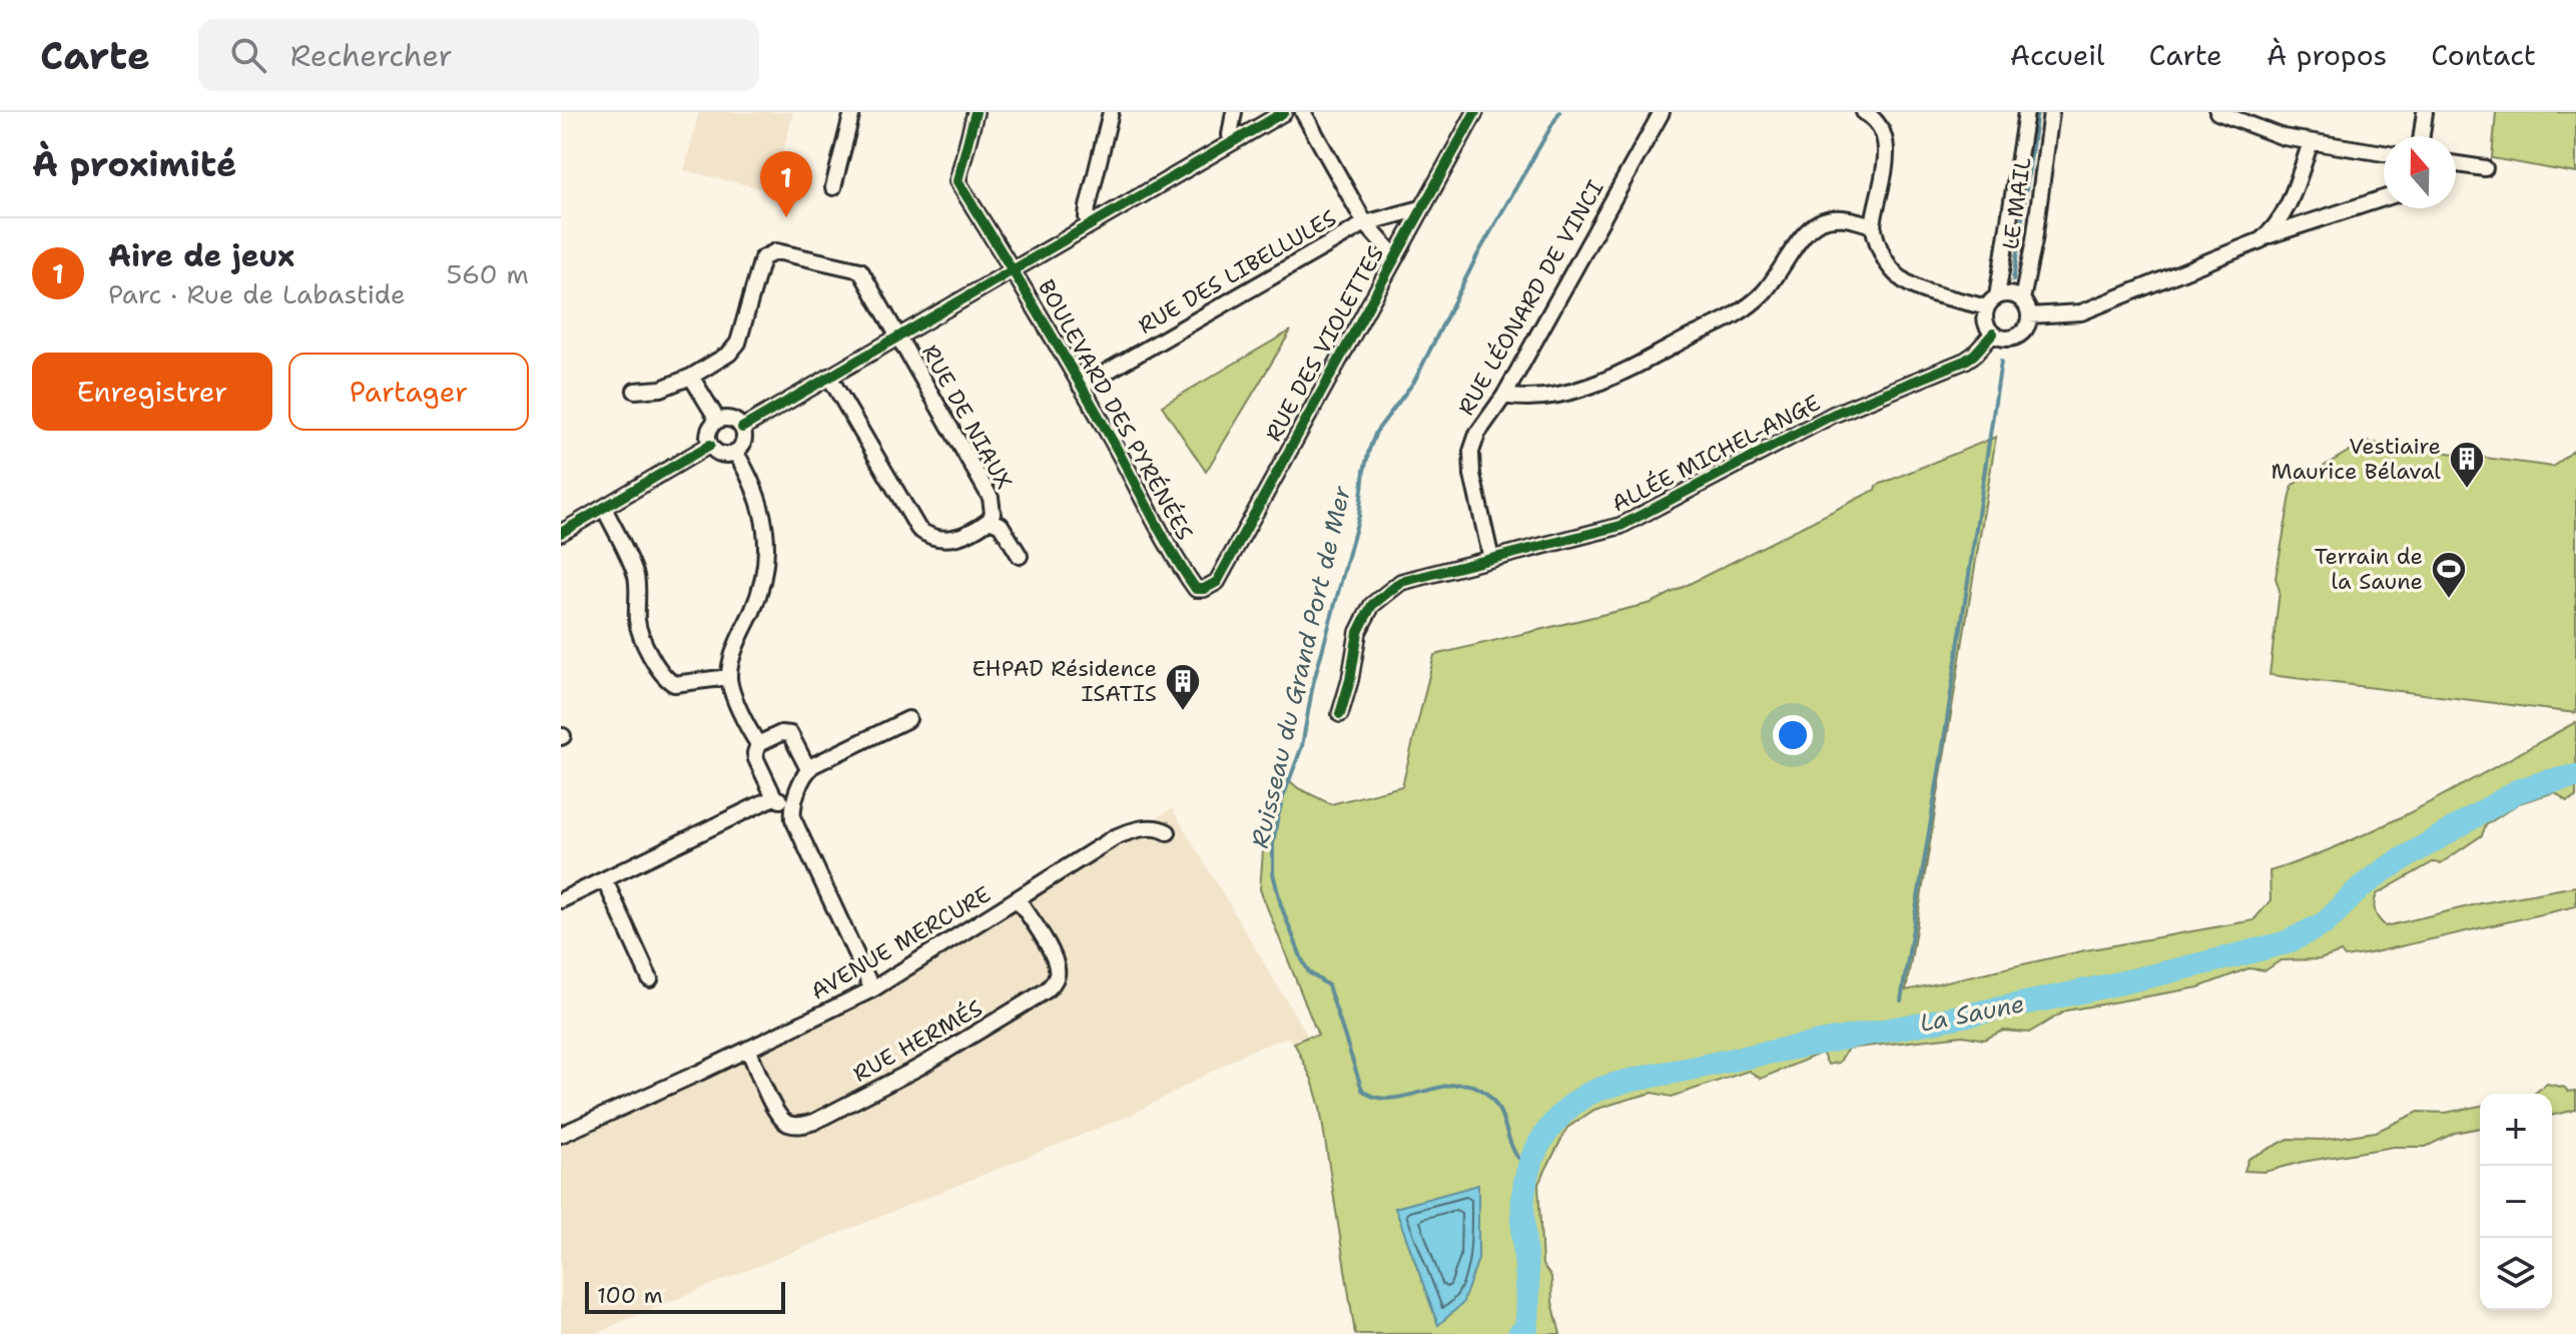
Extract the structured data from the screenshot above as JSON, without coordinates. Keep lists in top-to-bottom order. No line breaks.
{"streets":{"street":["LE MAIL","RUE DES LIBELLULES","RUE LÉONARD DE VINCI","RUE DES VIOLETTES","BOULEVARD DES PYRÉNÉES","RUE DE NIAUX","ALLÉE MICHEL-ANGE","AVENUE MERCURE","RUE HERMÉS"]},"crossings":[["LE MAIL","ALLÉE MICHEL-ANGE"],["RUE DES LIBELLULES","RUE DES VIOLETTES"],["RUE DES LIBELLULES","BOULEVARD DES PYRÉNÉES"],["RUE LÉONARD DE VINCI","ALLÉE MICHEL-ANGE"],["RUE DES VIOLETTES","BOULEVARD DES PYRÉNÉES"],["AVENUE MERCURE","RUE HERMÉS"]],"water":["Ruisseau du Grand Port de Mer","La Saune"],"places":{"building":["Vestiaire Maurice Bélaval","EHPAD Résidence ISATIS"],"sports":["Terrain de la Saune"]},"scale_bar":"100 m","north":"top","page":{"header":"Carte","search":"Rechercher","nav":["Accueil","Carte","À propos","Contact"],"heading":"À proximité","pins":"1","list":[{"mark":"1","name":"Aire de jeux","note":"Parc · Rue de Labastide","value":"560 m"}],"buttons":["Enregistrer","Partager"],"map_buttons":["+","−"],"scale":"100 m"}}
